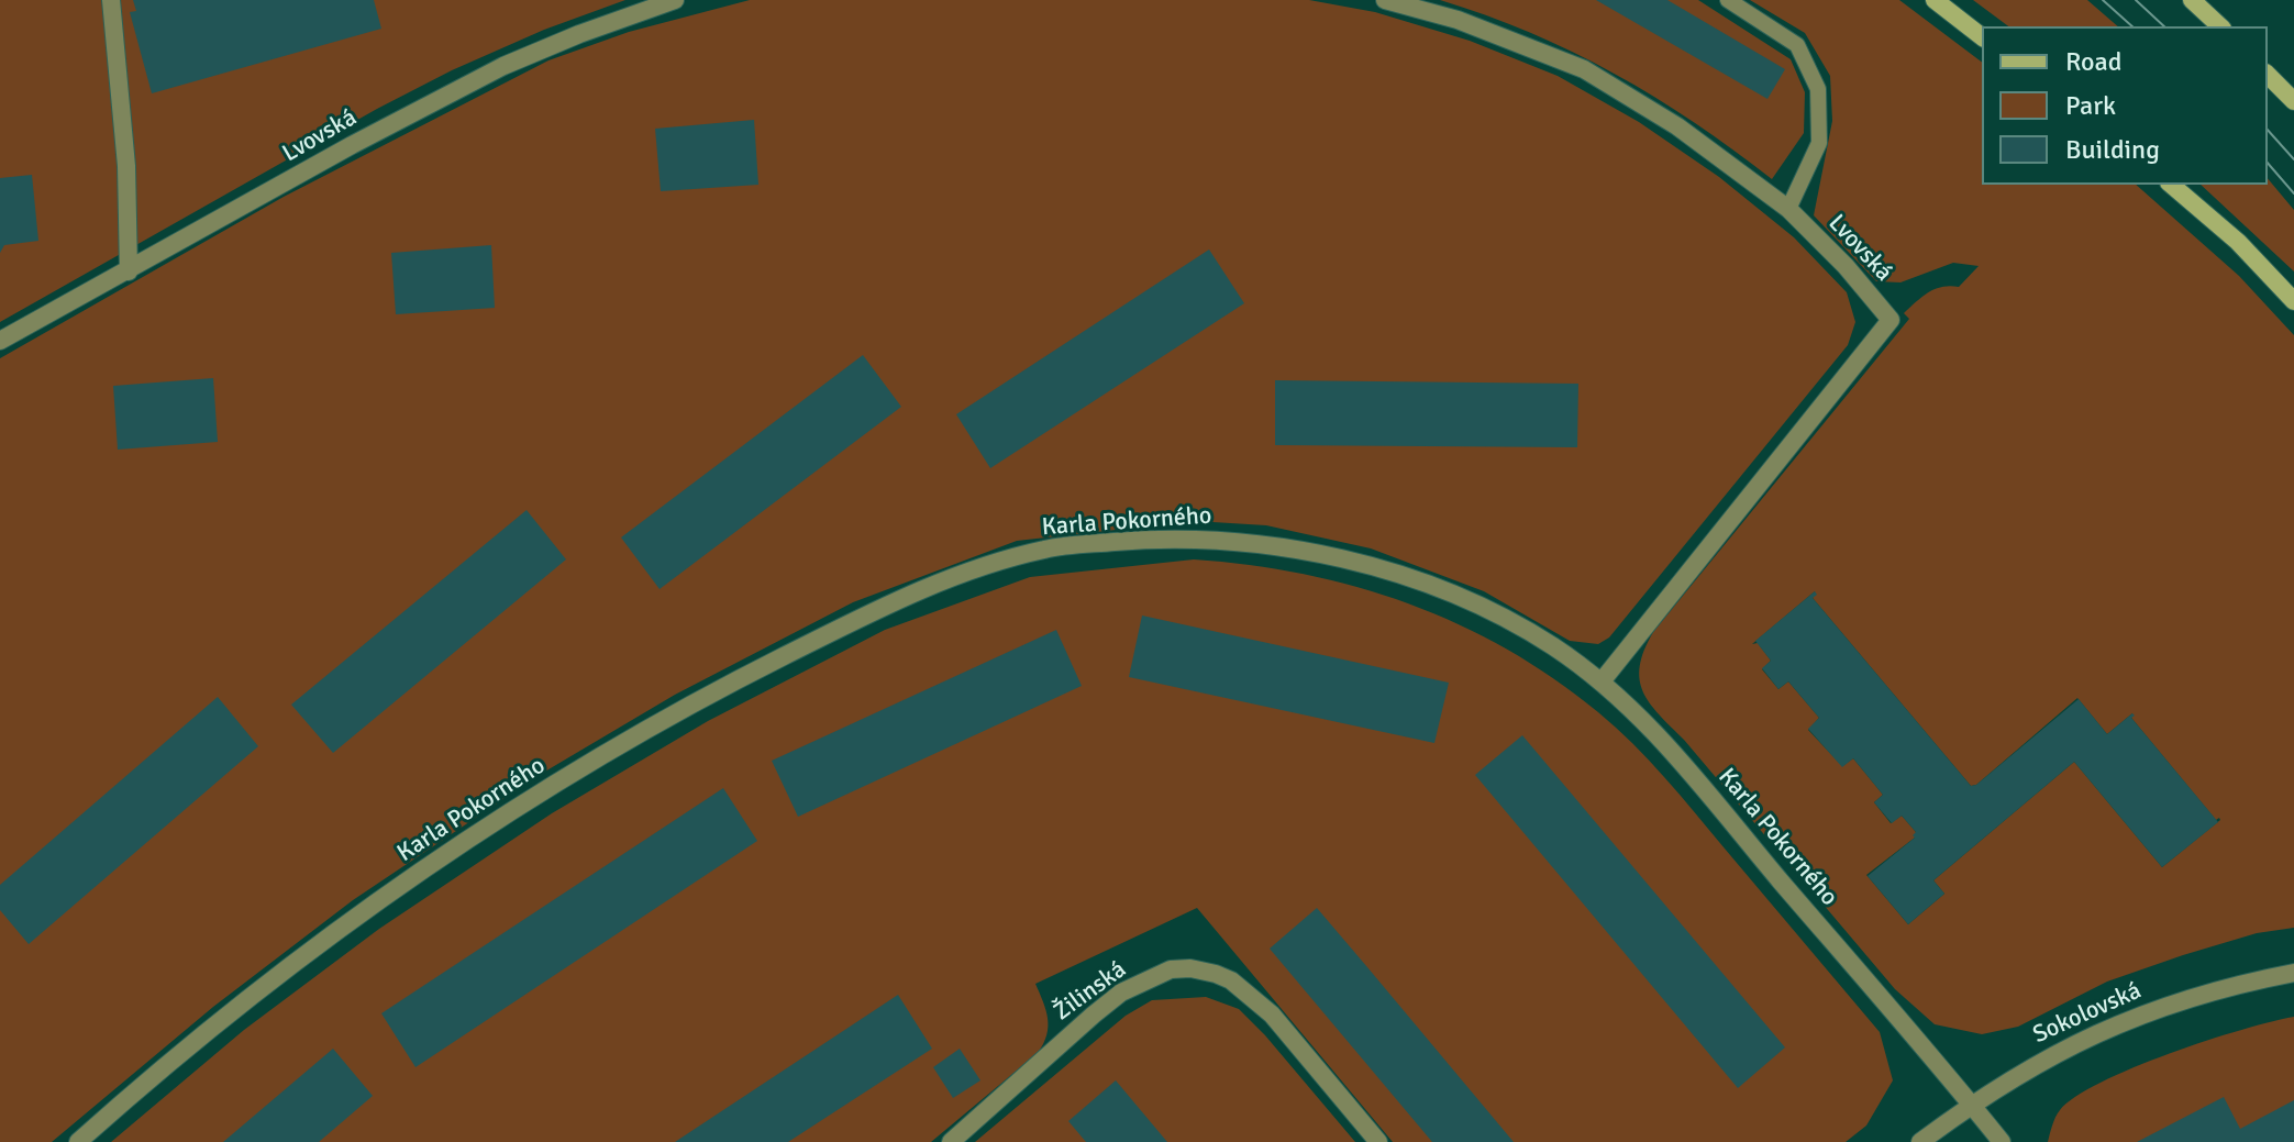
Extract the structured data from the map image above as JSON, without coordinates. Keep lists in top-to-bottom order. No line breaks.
{"streets":{"street":["Lvovská","Karla Pokorného","Žilinská","Sokolovská"]},"crossings":[["Lvovská","Karla Pokorného"],["Karla Pokorného","Sokolovská"]],"legend":["Road","Park","Building"]}
